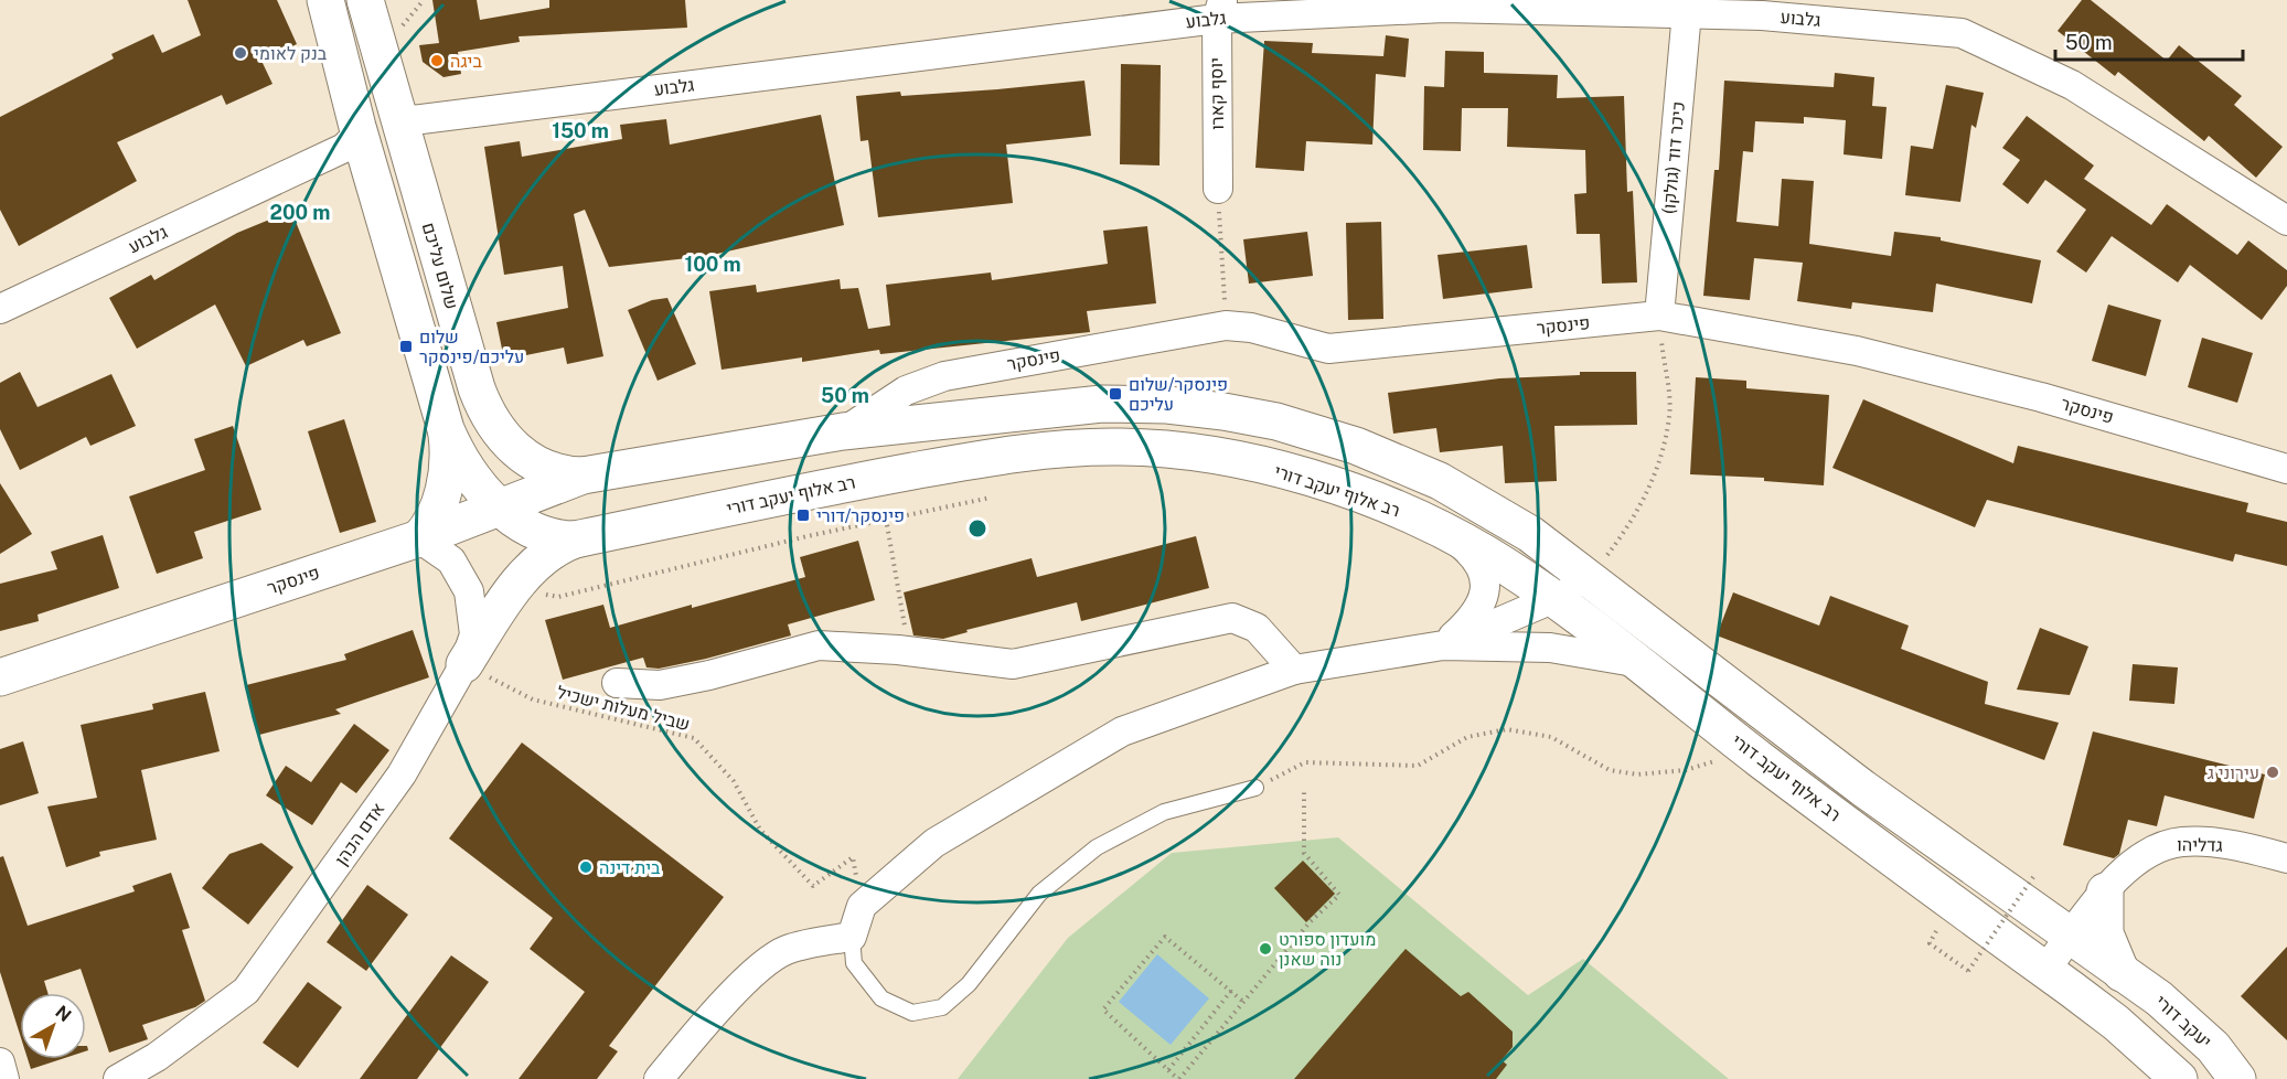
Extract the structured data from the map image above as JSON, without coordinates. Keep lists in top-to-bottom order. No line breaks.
{"streets":{"main road":["שלום עליכם","פינסקר","רב אלוף יעקב דורי","יעקב דורי"],"street":["גלבוע","יוסף קארו","כיכר דוד (גולקו)","אדם הכהן","גדליהו"],"path":["שביל מעלות ישכיל"]},"crossings":[["גלבוע","יוסף קארו"],["גלבוע","כיכר דוד (גולקו)"],["גלבוע","שלום עליכם"],["כיכר דוד (גולקו)","פינסקר"],["שלום עליכם","פינסקר"],["שלום עליכם","רב אלוף יעקב דורי"],["פינסקר","רב אלוף יעקב דורי"],["פינסקר","אדם הכהן"],["רב אלוף יעקב דורי","גדליהו"],["רב אלוף יעקב דורי","יעקב דורי"],["שביל מעלות ישכיל","אדם הכהן"]],"places":{"other":["בנק לאומי","ביגה","עירוני ג","בית דינה","מועדון ספורט נוה שאנן"],"transit":["שלום עליכם/פינסקר","פינסקר/שלום עליכם","פינסקר/דורי"]},"scale_bar":"50 m","north":"top right","rings":["150 m","200 m","100 m","50 m"]}
